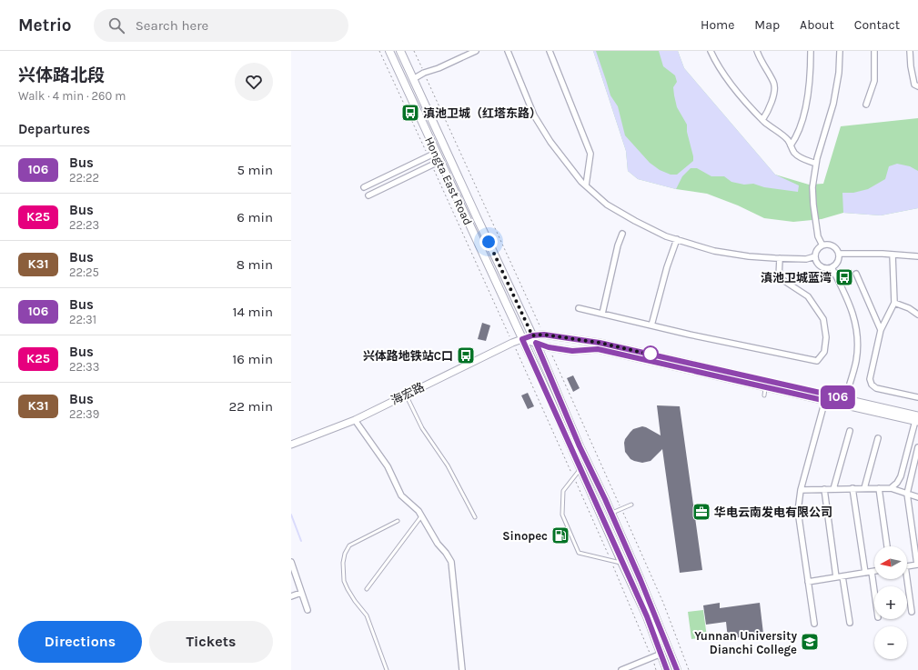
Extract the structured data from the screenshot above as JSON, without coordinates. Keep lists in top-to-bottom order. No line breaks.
{"streets":{"main road":["Hongta East Road"],"street":["海宏路"]},"crossings":[["Hongta East Road","海宏路"]],"places":{"bus stop":["滇池卫城（红塔东路）","滇池卫城蓝湾","兴体路地铁站C口"],"office":["华电云南发电有限公司"],"fuel station":["Sinopec"],"school or university":["Yunnan University Dianchi College"]},"lines":["bus line 106"],"north":"left","page":{"header":"Metrio","search":"Search here","nav":["Home","Map","About","Contact"],"heading":[["兴体路北段","Walk · 4 min · 260 m"],"Departures"],"on_map":"106","list":[{"mark":"106","name":"Bus","note":"22:22","value":"5 min"},{"mark":"K25","name":"Bus","note":"22:23","value":"6 min"},{"mark":"K31","name":"Bus","note":"22:25","value":"8 min"},{"mark":"106","name":"Bus","note":"22:31","value":"14 min"},{"mark":"K25","name":"Bus","note":"22:33","value":"16 min"},{"mark":"K31","name":"Bus","note":"22:39","value":"22 min"}],"map_buttons":["+","−"],"buttons":["Directions","Tickets"]}}
